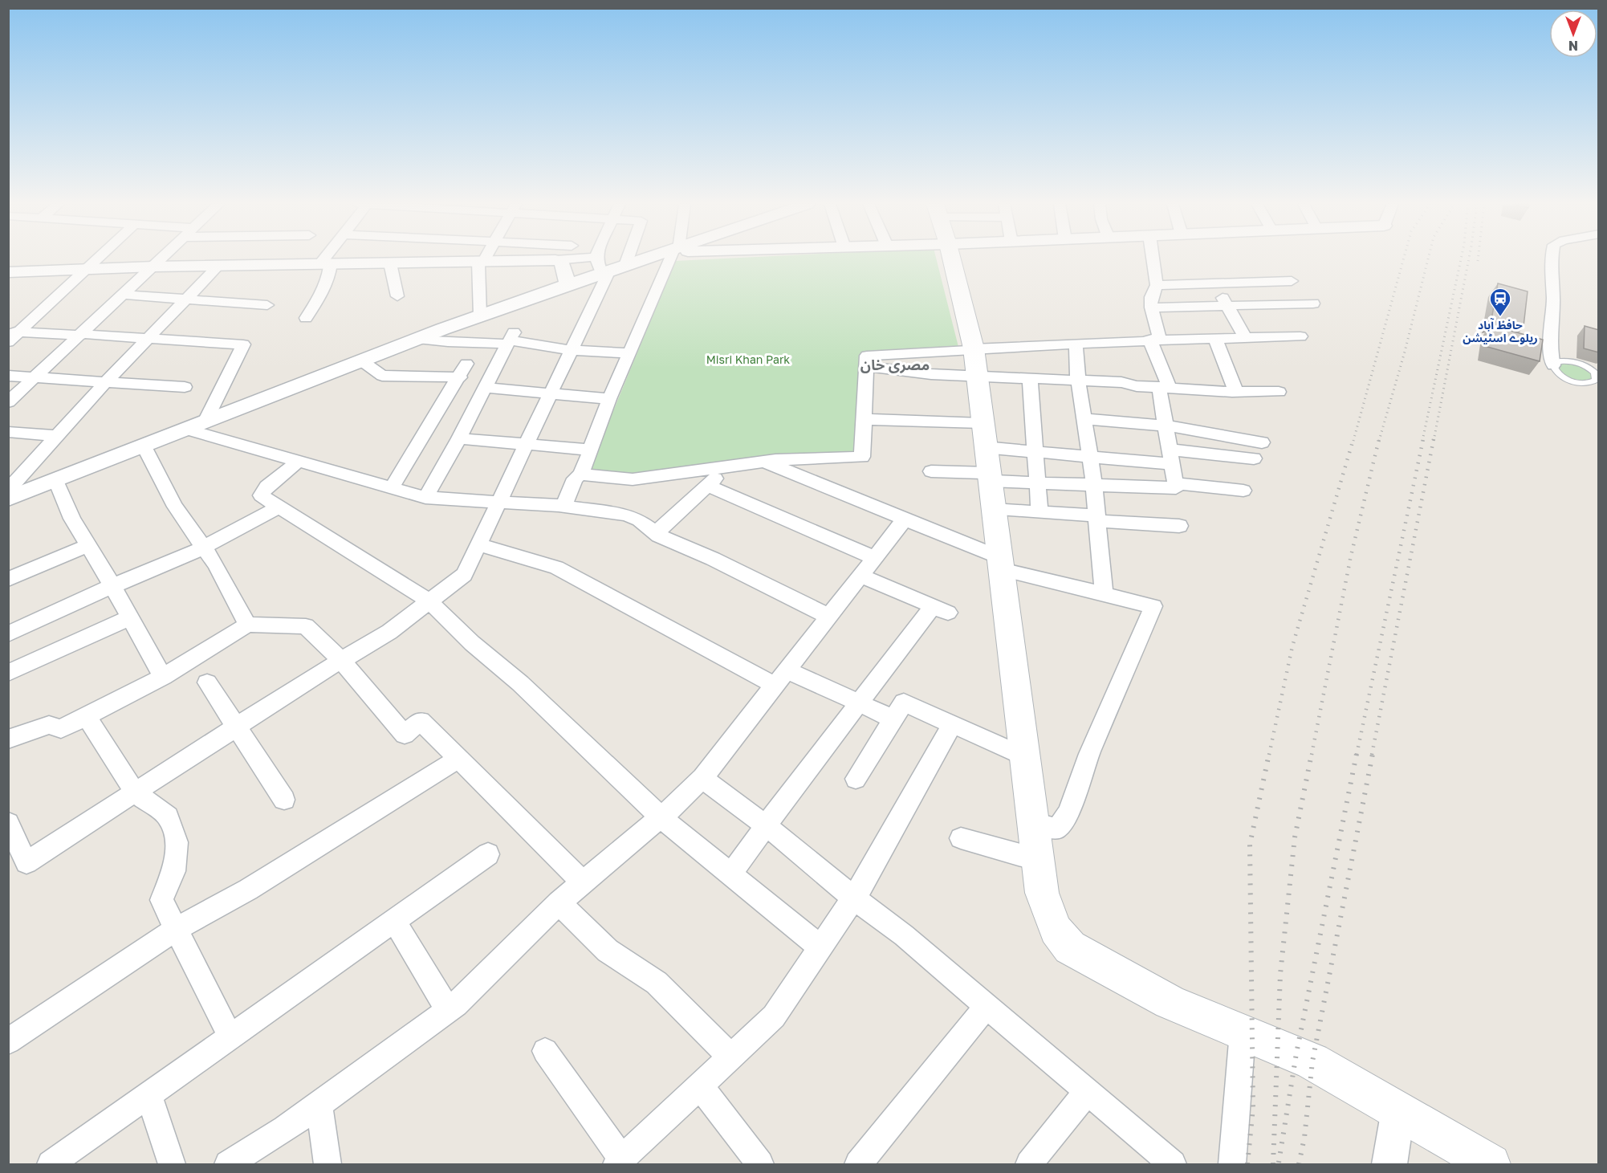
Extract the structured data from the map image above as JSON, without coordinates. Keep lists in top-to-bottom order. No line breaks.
{"districts":["مصری خان"],"parks":["Misri Khan Park"],"places":{"station":["حافظ آباد ریلوے اسٹیشن"]},"north":"bottom"}
